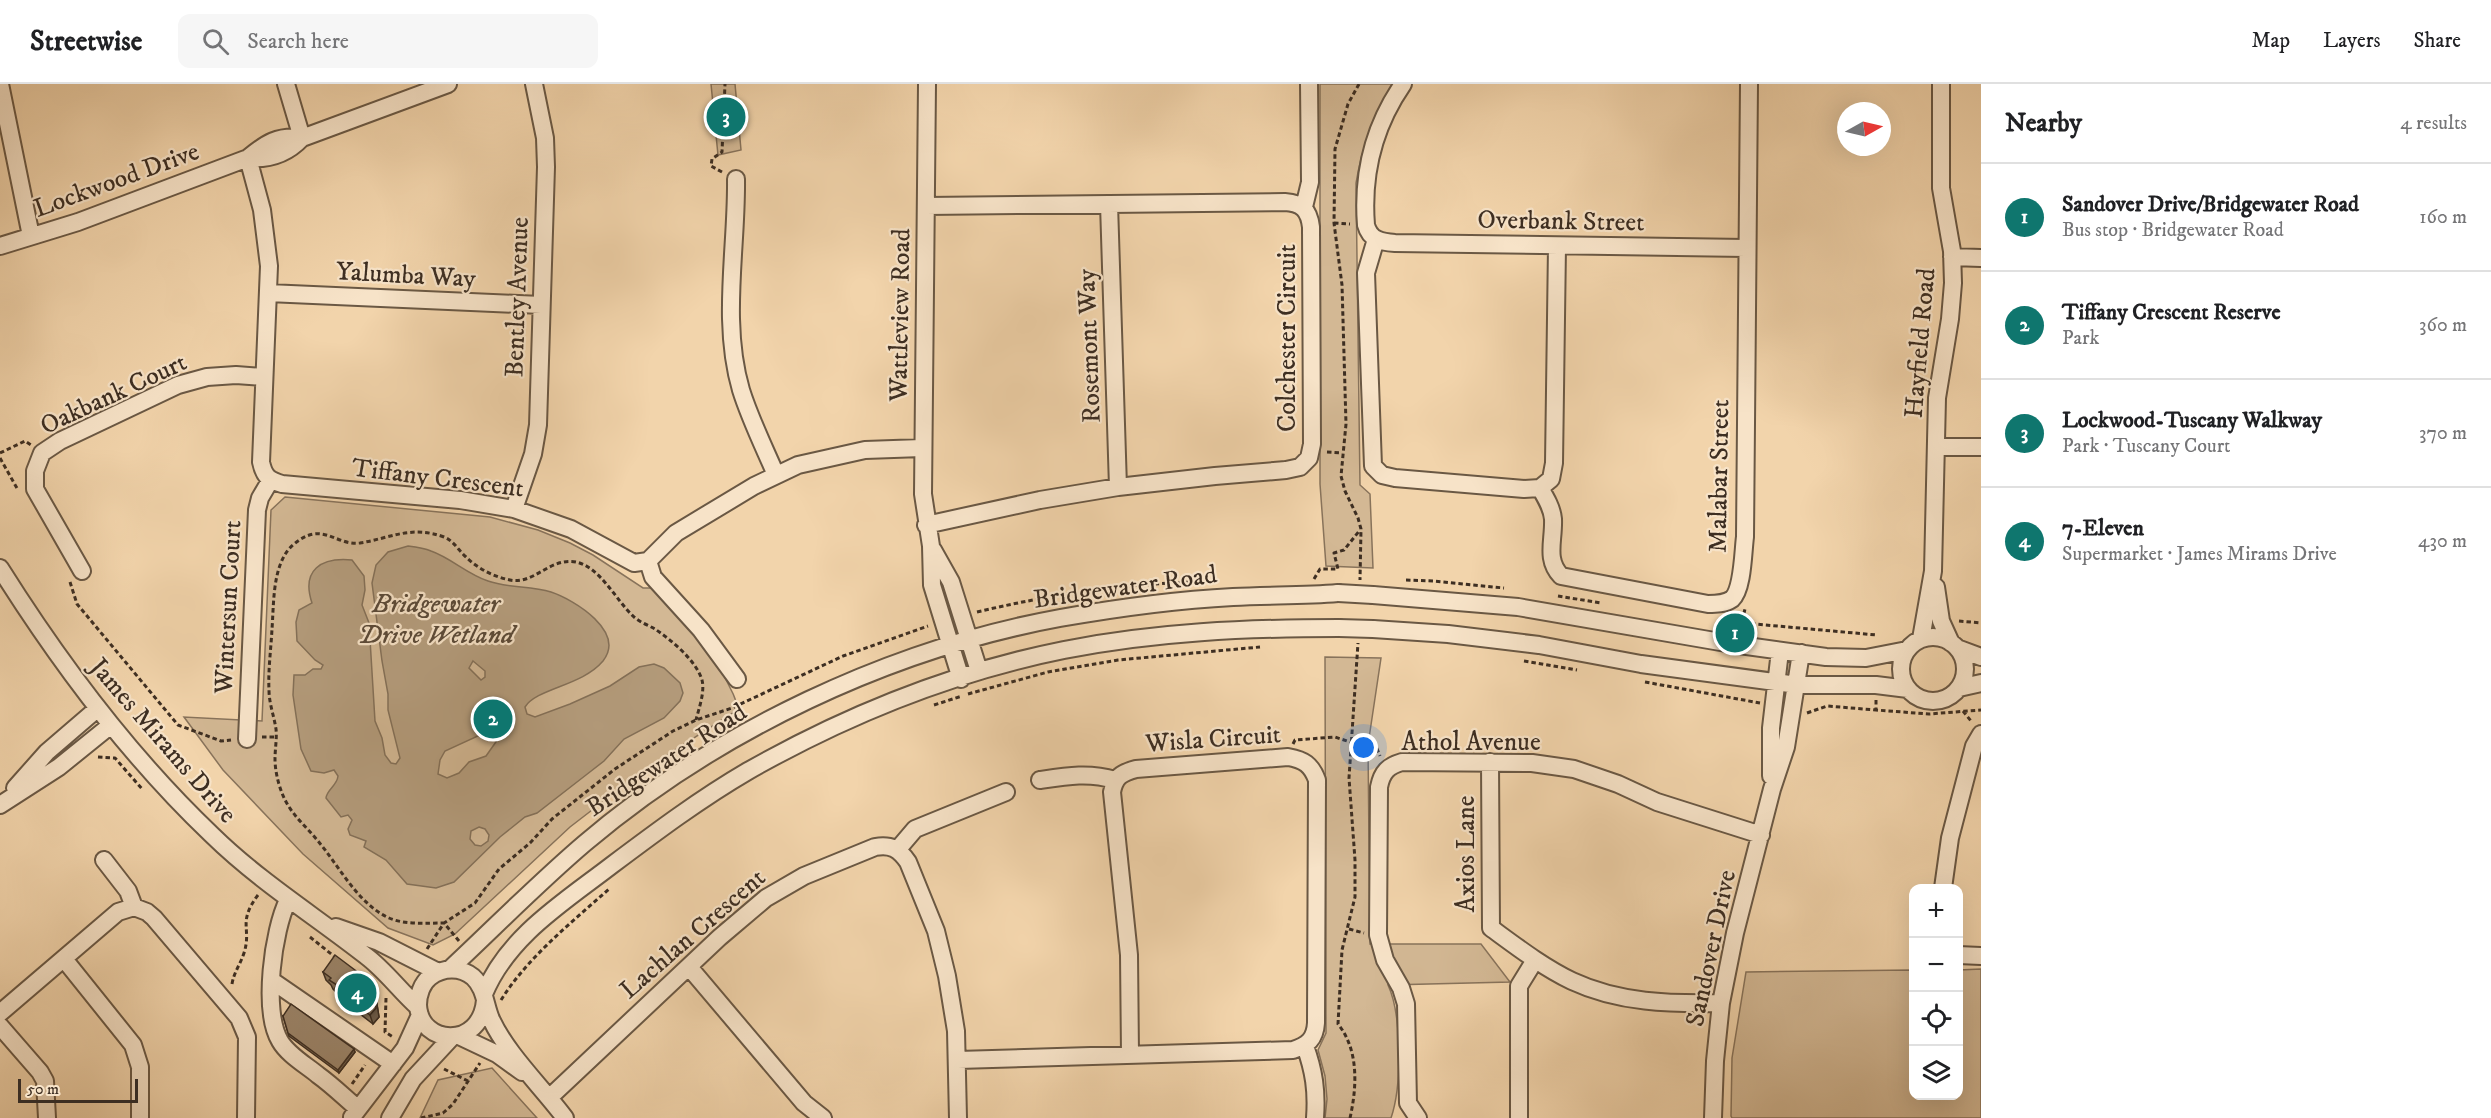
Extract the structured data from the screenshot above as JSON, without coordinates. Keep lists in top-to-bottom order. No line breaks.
{"streets":{"street":["Lockwood Drive","Overbank Street","Yalumba Way","Bentley Avenue","Wattleview Road","Colchester Circuit","Hayfield Road","Rosemont Way","Oakbank Court","Malabar Street","Tiffany Crescent","Bridgewater Road","Wintersun Court","Wisla Circuit","James Mirams Drive","Athol Avenue","Axios Lane","Lachlan Crescent","Sandover Drive"]},"crossings":[["Overbank Street","Malabar Street"],["Yalumba Way","Bentley Avenue"],["Bentley Avenue","Tiffany Crescent"],["Wattleview Road","Colchester Circuit"],["Wattleview Road","Bridgewater Road"],["Colchester Circuit","Rosemont Way"],["Hayfield Road","Bridgewater Road"],["Tiffany Crescent","Wintersun Court"],["Bridgewater Road","James Mirams Drive"],["Bridgewater Road","Sandover Drive"],["Athol Avenue","Axios Lane"],["Athol Avenue","Sandover Drive"]],"water":["Bridgewater Drive Wetland"],"scale_bar":"50 m","north":"right","page":{"header":"Streetwise","search":"Search here","nav":["Map","Layers","Share"],"heading":["Nearby","4 results"],"pins":["3","1","2","4"],"list":[{"mark":"1","name":"Sandover Drive/Bridgewater Road","note":"Bus stop · Bridgewater Road","value":"160 m"},{"mark":"2","name":"Tiffany Crescent Reserve","note":"Park","value":"360 m"},{"mark":"3","name":"Lockwood-Tuscany Walkway","note":"Park · Tuscany Court","value":"370 m"},{"mark":"4","name":"7-Eleven","note":"Supermarket · James Mirams Drive","value":"430 m"}],"map_buttons":["+","−"],"scale":"50 m"}}
